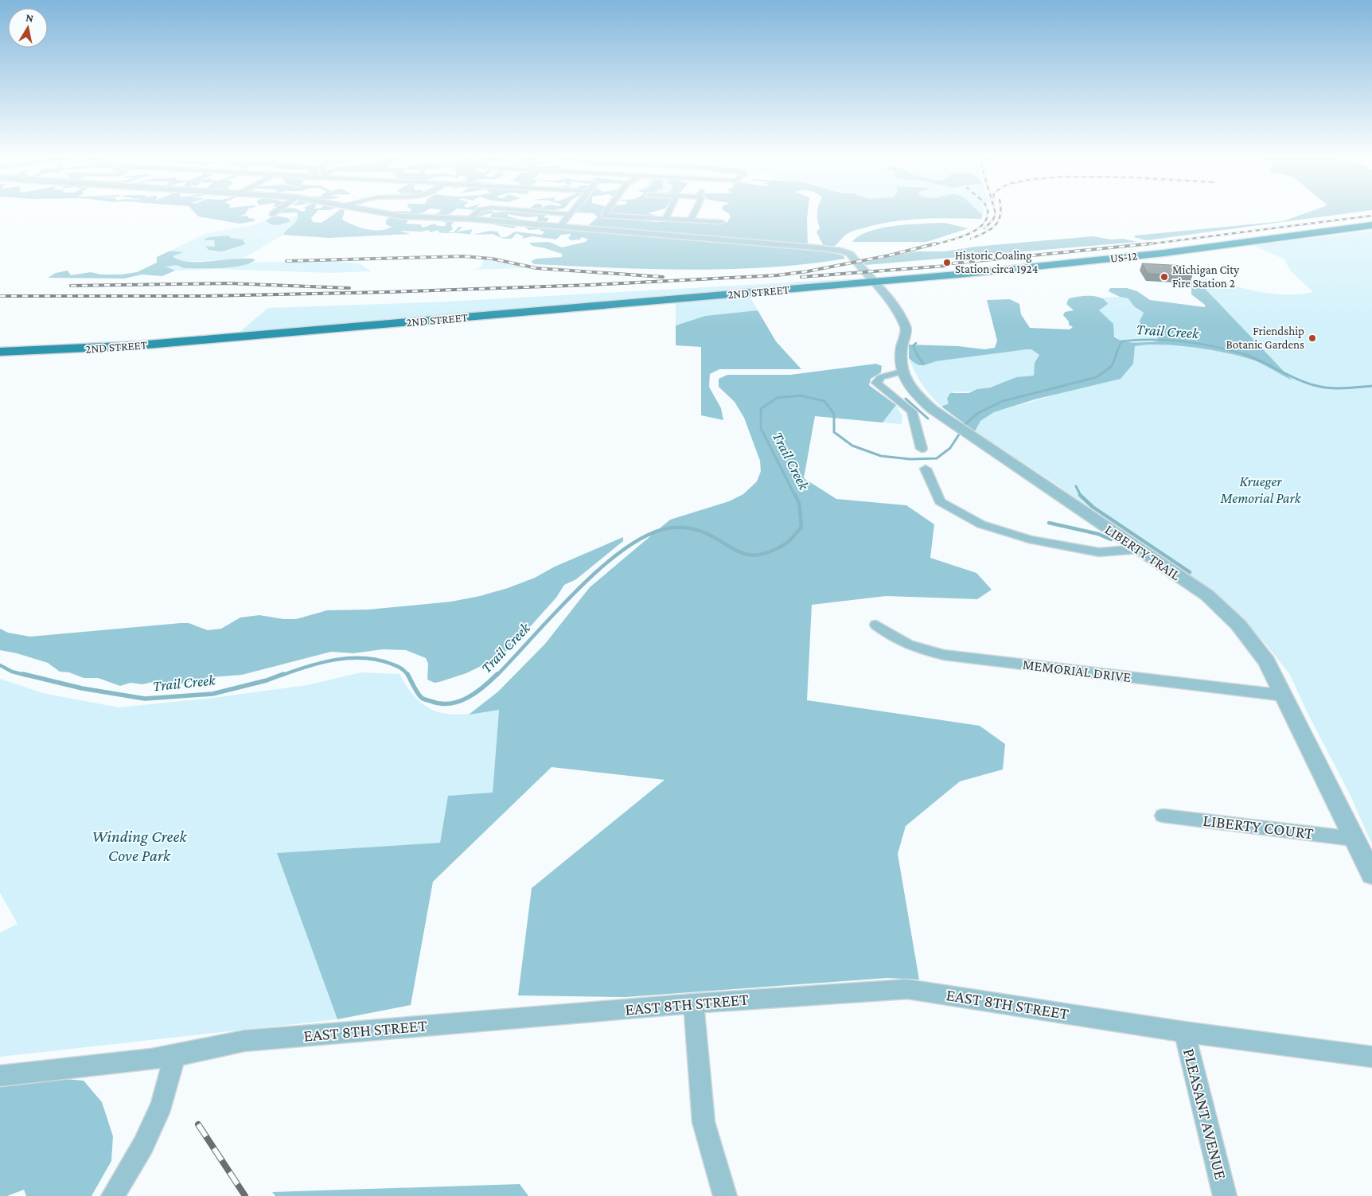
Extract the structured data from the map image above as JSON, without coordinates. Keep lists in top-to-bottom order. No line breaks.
{"streets":{"main road":["US-12","2ND STREET"],"street":["LIBERTY TRAIL","MEMORIAL DRIVE","LIBERTY COURT","EAST 8TH STREET","PLEASANT AVENUE"]},"crossings":[["US-12","2ND STREET"],["LIBERTY TRAIL","MEMORIAL DRIVE"],["LIBERTY TRAIL","LIBERTY COURT"],["EAST 8TH STREET","PLEASANT AVENUE"]],"water":["Trail Creek"],"parks":["Krueger Memorial Park","Winding Creek Cove Park"],"places":["Historic Coaling Station circa 1924","Michigan City Fire Station 2","Friendship Botanic Gardens"],"north":"top"}
